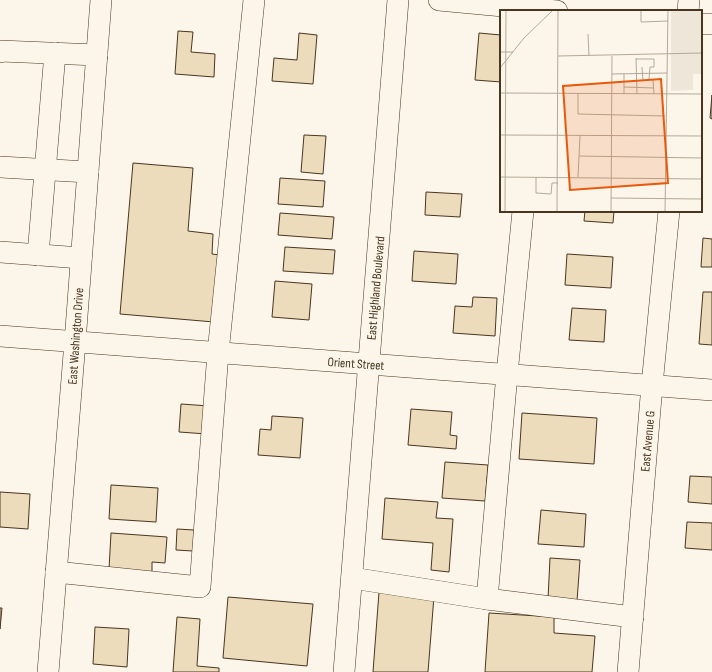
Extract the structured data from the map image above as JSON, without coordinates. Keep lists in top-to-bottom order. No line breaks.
{"streets":{"street":["East Highland Boulevard","East Washington Drive","Orient Street","East Avenue G"]},"crossings":[["East Highland Boulevard","Orient Street"],["East Washington Drive","Orient Street"],["Orient Street","East Avenue G"]]}
